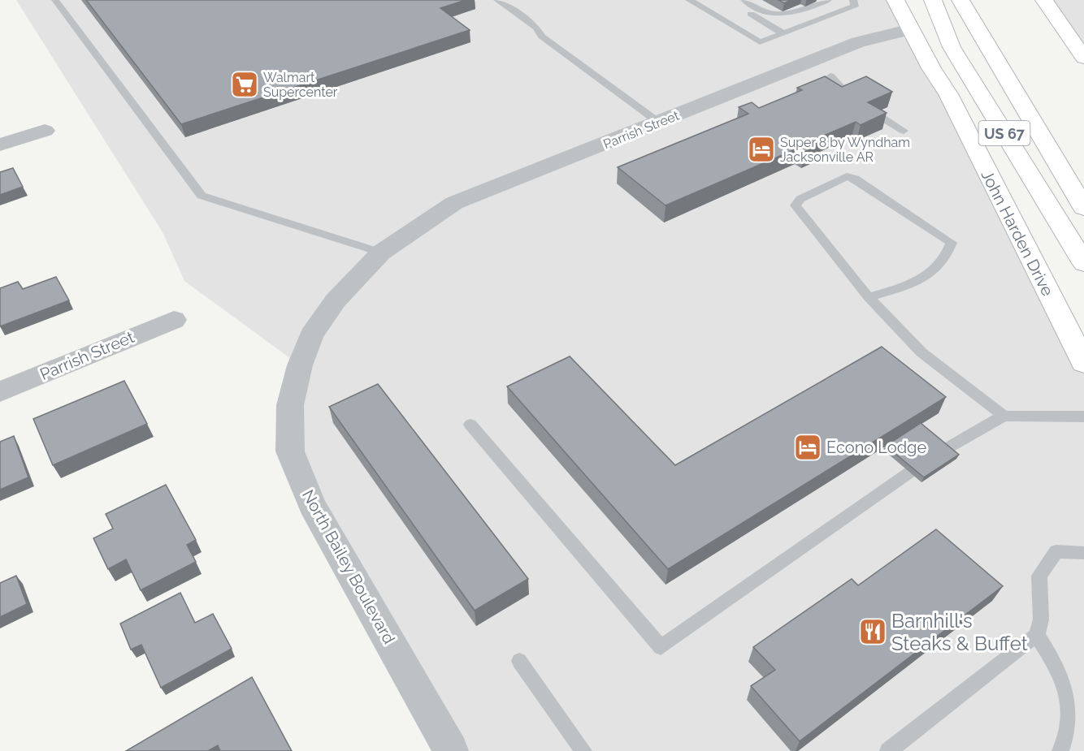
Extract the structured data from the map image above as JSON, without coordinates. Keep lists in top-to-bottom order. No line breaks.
{"streets":{"main road":["US 67","John Harden Drive"],"street":["Parrish Street","North Bailey Boulevard"]},"crossings":[["Parrish Street","John Harden Drive"],["Parrish Street","North Bailey Boulevard"]],"places":{"supermarket":["Walmart Supercenter"],"hotel":["Super 8 by Wyndham Jacksonville AR","Econo Lodge"],"restaurant":["Barnhill's Steaks & Buffet"]}}
